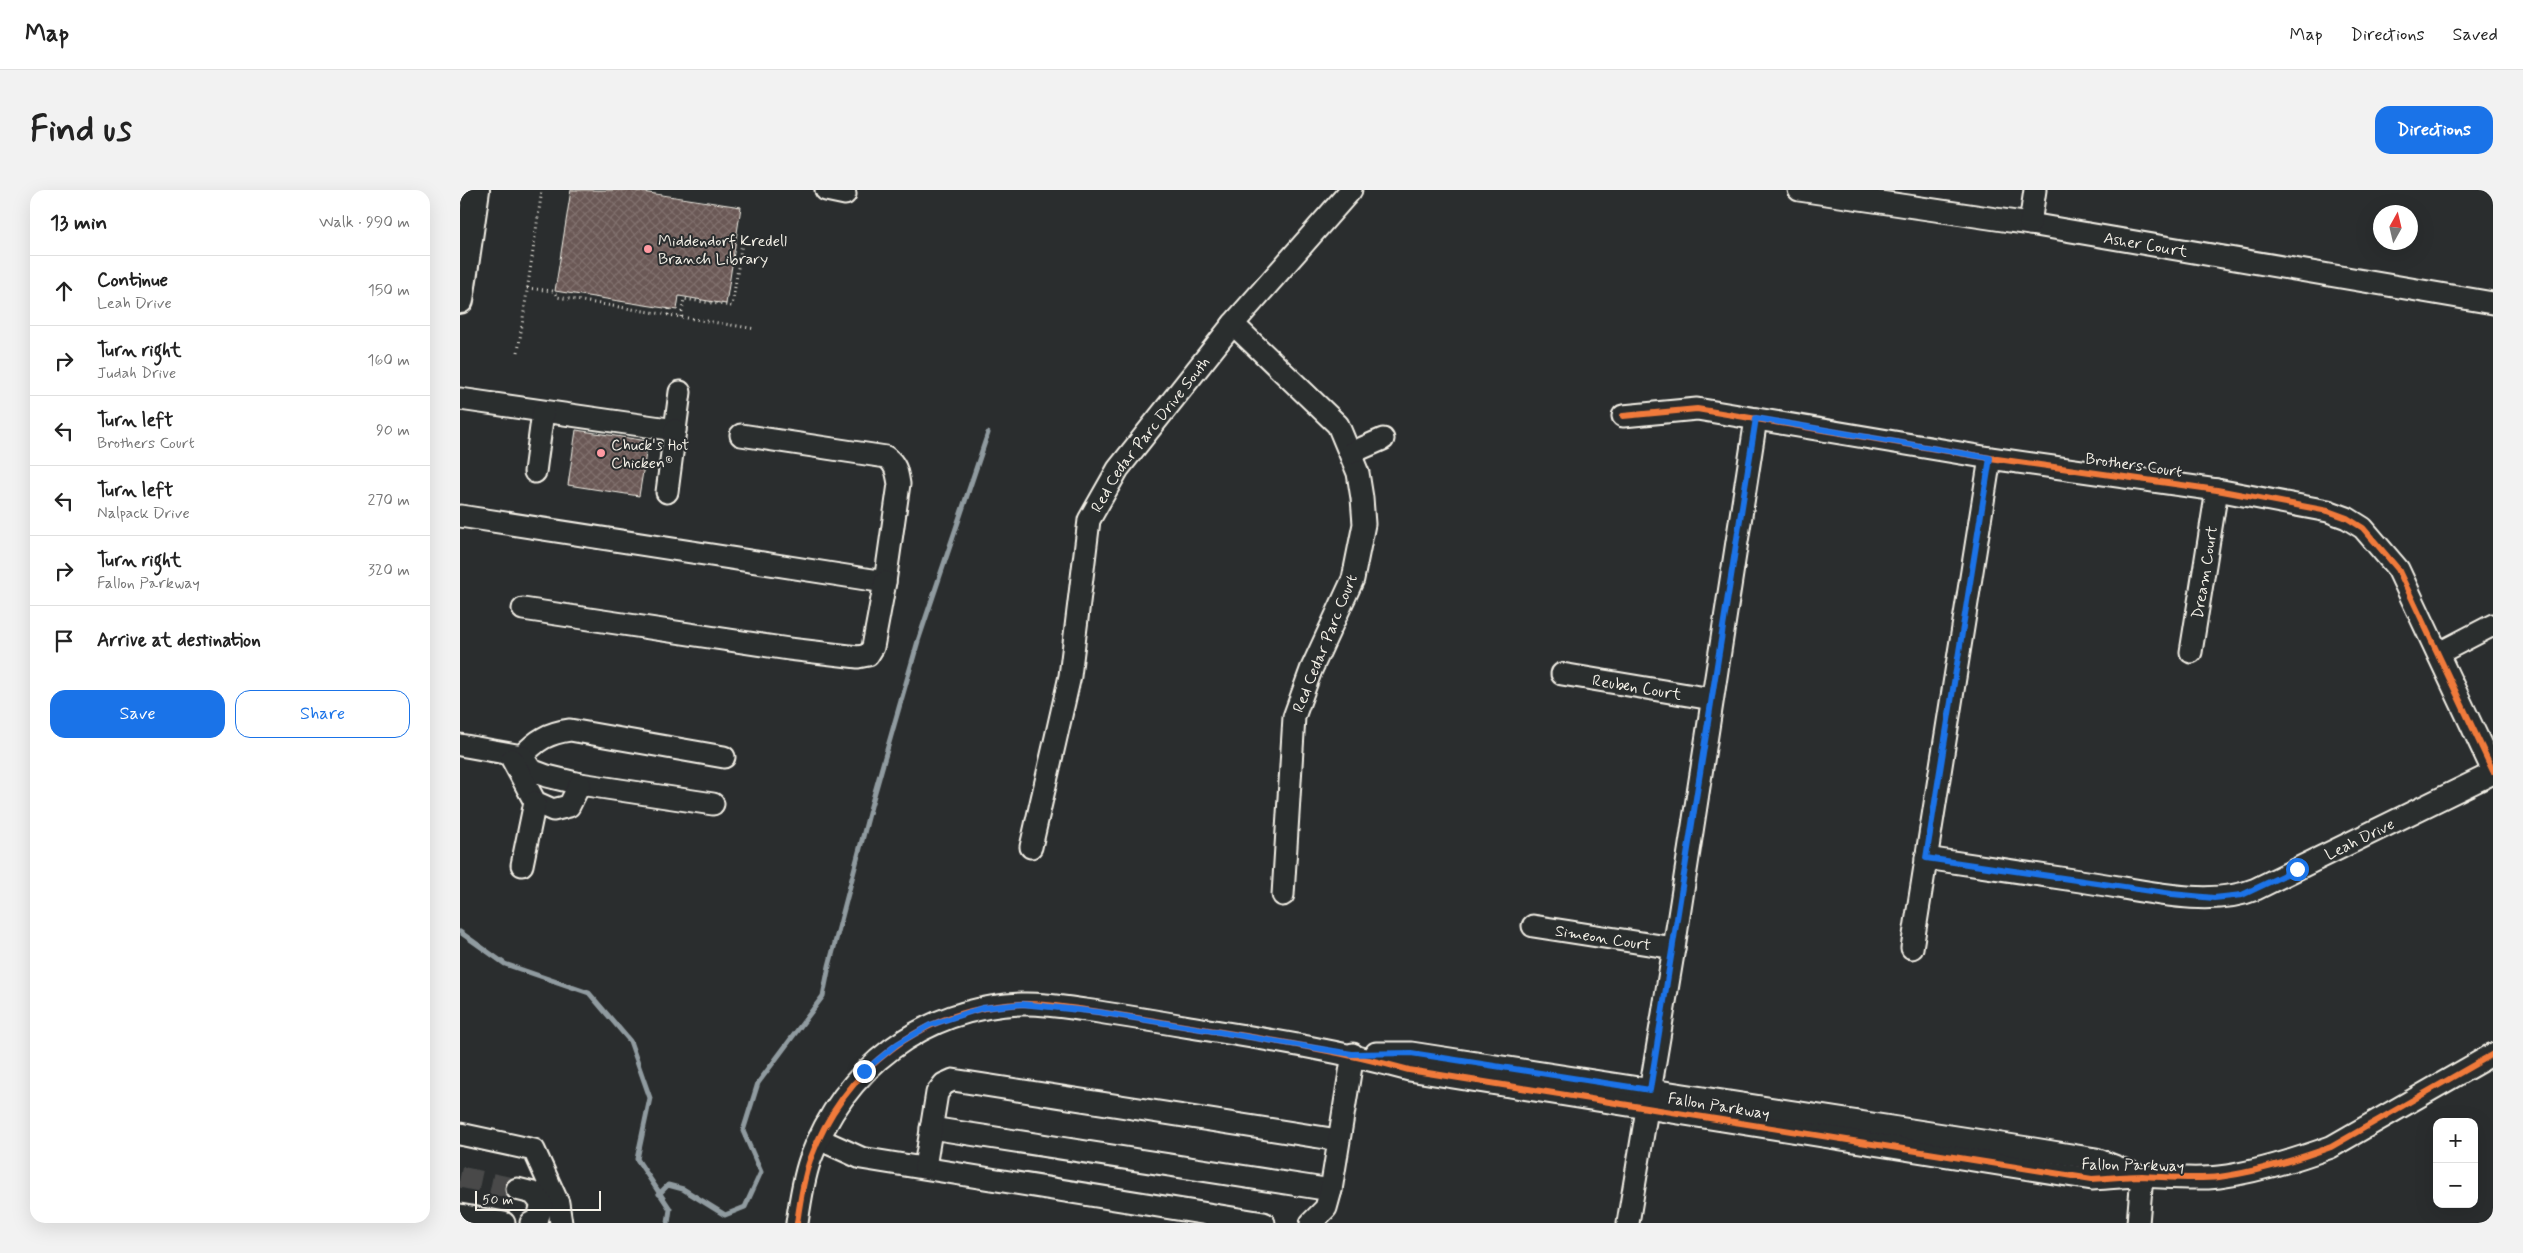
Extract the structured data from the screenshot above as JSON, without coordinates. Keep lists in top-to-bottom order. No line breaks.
{"streets":{"street":["Asher Court","Red Cedar Parc Drive South","Brothers Court","Dream Court","Red Cedar Parc Court","Reuben Court","Leah Drive","Simeon Court","Fallon Parkway"]},"crossings":[["Red Cedar Parc Drive South","Red Cedar Parc Court"],["Brothers Court","Dream Court"],["Brothers Court","Leah Drive"]],"places":["Middendorf Kredell Branch Library","Chuck's Hot Chicken®"],"scale_bar":"50 m","north":"top","page":{"header":"Map","nav":["Map","Directions","Saved"],"buttons":["Directions",["Save","Share"]],"title":"Find us","heading":["13 min","Walk · 990 m"],"list":[["Continue","Leah Drive","150 m"],["Turn right","Judah Drive","160 m"],["Turn left","Brothers Court","90 m"],["Turn left","Nalpack Drive","270 m"],["Turn right","Fallon Parkway","320 m"],"Arrive at destination"],"map_buttons":["+","−"],"scale":"50 m"}}
